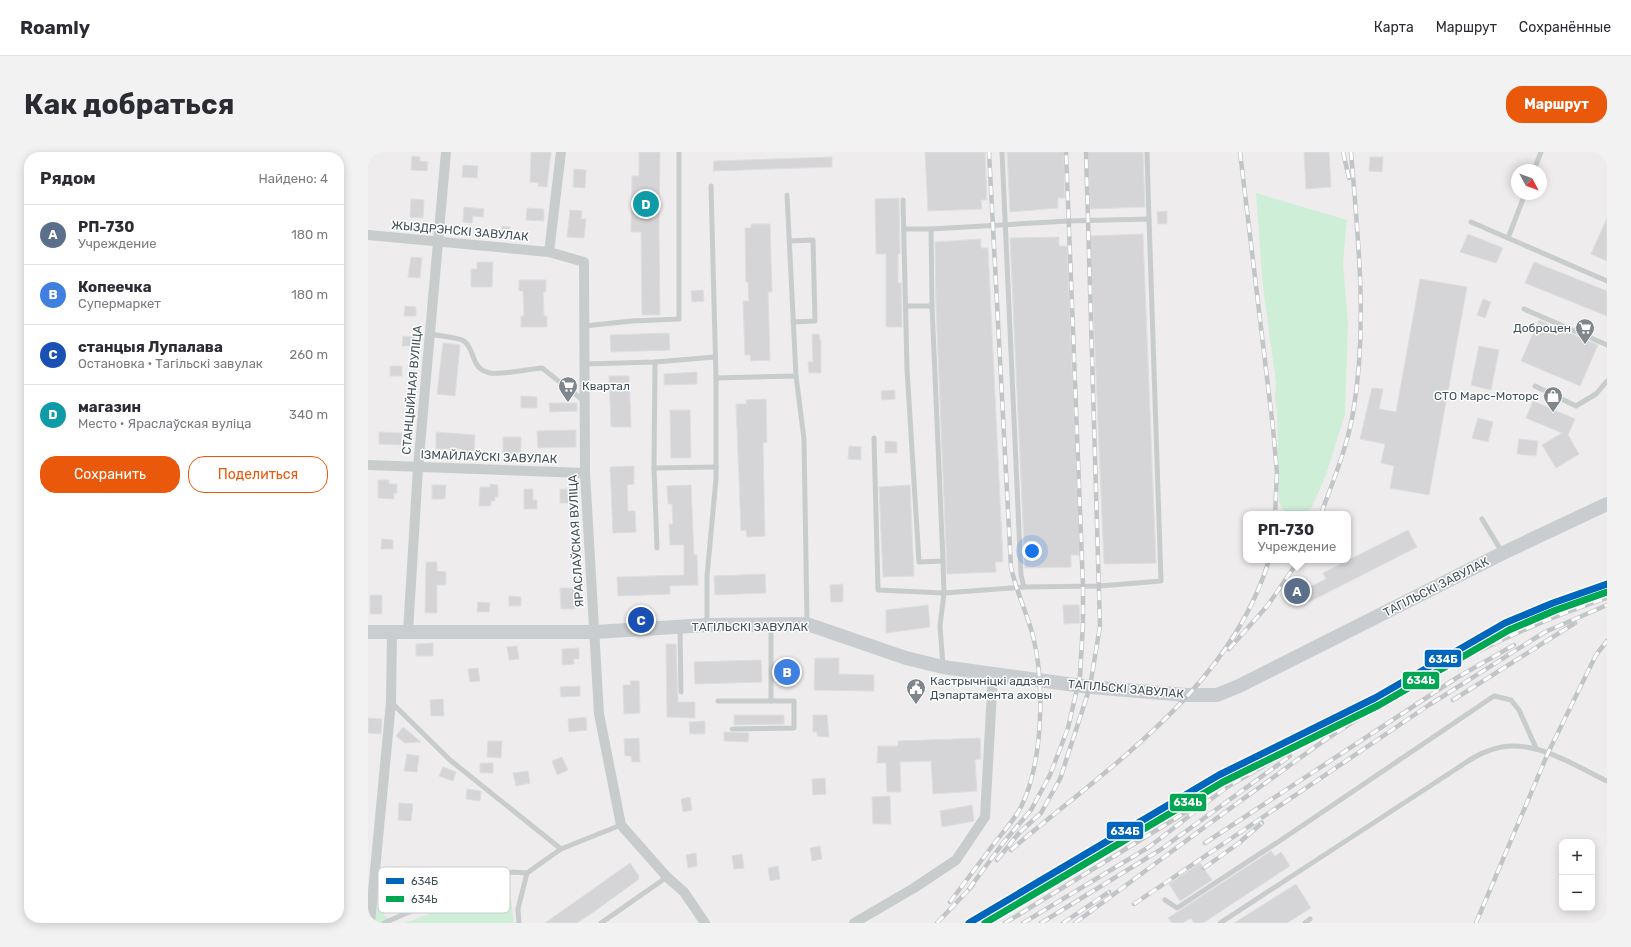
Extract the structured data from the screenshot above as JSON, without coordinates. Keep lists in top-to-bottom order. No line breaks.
{"streets":{"main road":["ТАГІЛЬСКІ ЗАВУЛАК"],"street":["ЖЫЗДРЭНСКІ ЗАВУЛАК","СТАНЦЫЙНАЯ ВУЛІЦА","ІЗМАЙЛАЎСКІ ЗАВУЛАК","ЯРАСЛАЎСКАЯ ВУЛІЦА"]},"crossings":[["ЖЫЗДРЭНСКІ ЗАВУЛАК","СТАНЦЫЙНАЯ ВУЛІЦА"],["ЖЫЗДРЭНСКІ ЗАВУЛАК","ЯРАСЛАЎСКАЯ ВУЛІЦА"],["СТАНЦЫЙНАЯ ВУЛІЦА","ІЗМАЙЛАЎСКІ ЗАВУЛАК"],["СТАНЦЫЙНАЯ ВУЛІЦА","ТАГІЛЬСКІ ЗАВУЛАК"],["ІЗМАЙЛАЎСКІ ЗАВУЛАК","ЯРАСЛАЎСКАЯ ВУЛІЦА"],["ЯРАСЛАЎСКАЯ ВУЛІЦА","ТАГІЛЬСКІ ЗАВУЛАК"]],"places":{"supermarket":["Доброцен","Квартал"],"shop":["СТО Марс-Моторс"],"public building":["Кастрычніцкі аддзел Дэпартамента аховы"]},"lines":["transit line 634Б","transit line 634Ь"],"legend":["634Б","634Ь"],"north":"bottom right","page":{"header":"Roamly","nav":["Карта","Маршрут","Сохранённые"],"buttons":["Маршрут",["Сохранить","Поделиться"]],"title":"Как добраться","heading":["Рядом","Найдено: 4"],"pins":["D","A","C","B"],"list":[{"mark":"A","name":"РП-730","note":"Учреждение","value":"180 m"},{"mark":"B","name":"Копеечка","note":"Супермаркет","value":"180 m"},{"mark":"C","name":"станцыя Лупалава","note":"Остановка · Тагільскі завулак","value":"260 m"},{"mark":"D","name":"магазин","note":"Место · Яраслаўская вуліца","value":"340 m"}],"popup":["РП-730","Учреждение"],"map_buttons":["+","−"]}}
